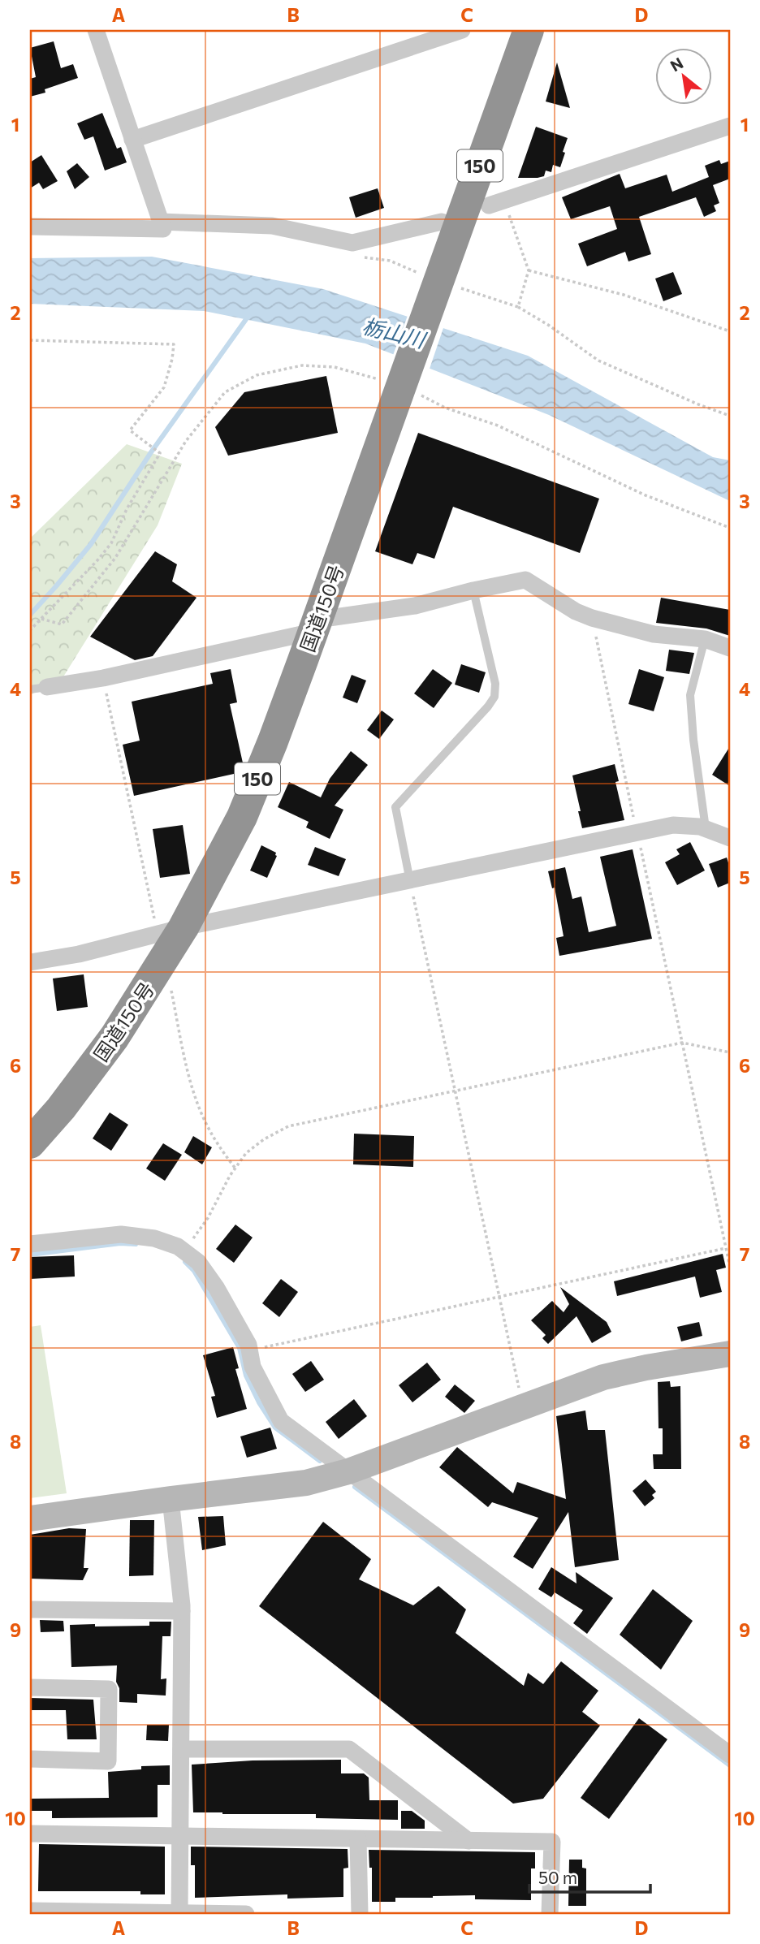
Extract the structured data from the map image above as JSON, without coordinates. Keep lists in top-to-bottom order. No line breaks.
{"streets":{"highway":["150","国道150号"]},"water":["栃山川"],"scale_bar":"50 m","north":"top left","grid":{"columns":["A","B","C","D"],"rows":["1","2","3","4","5","6","7","8","9","10"]}}
